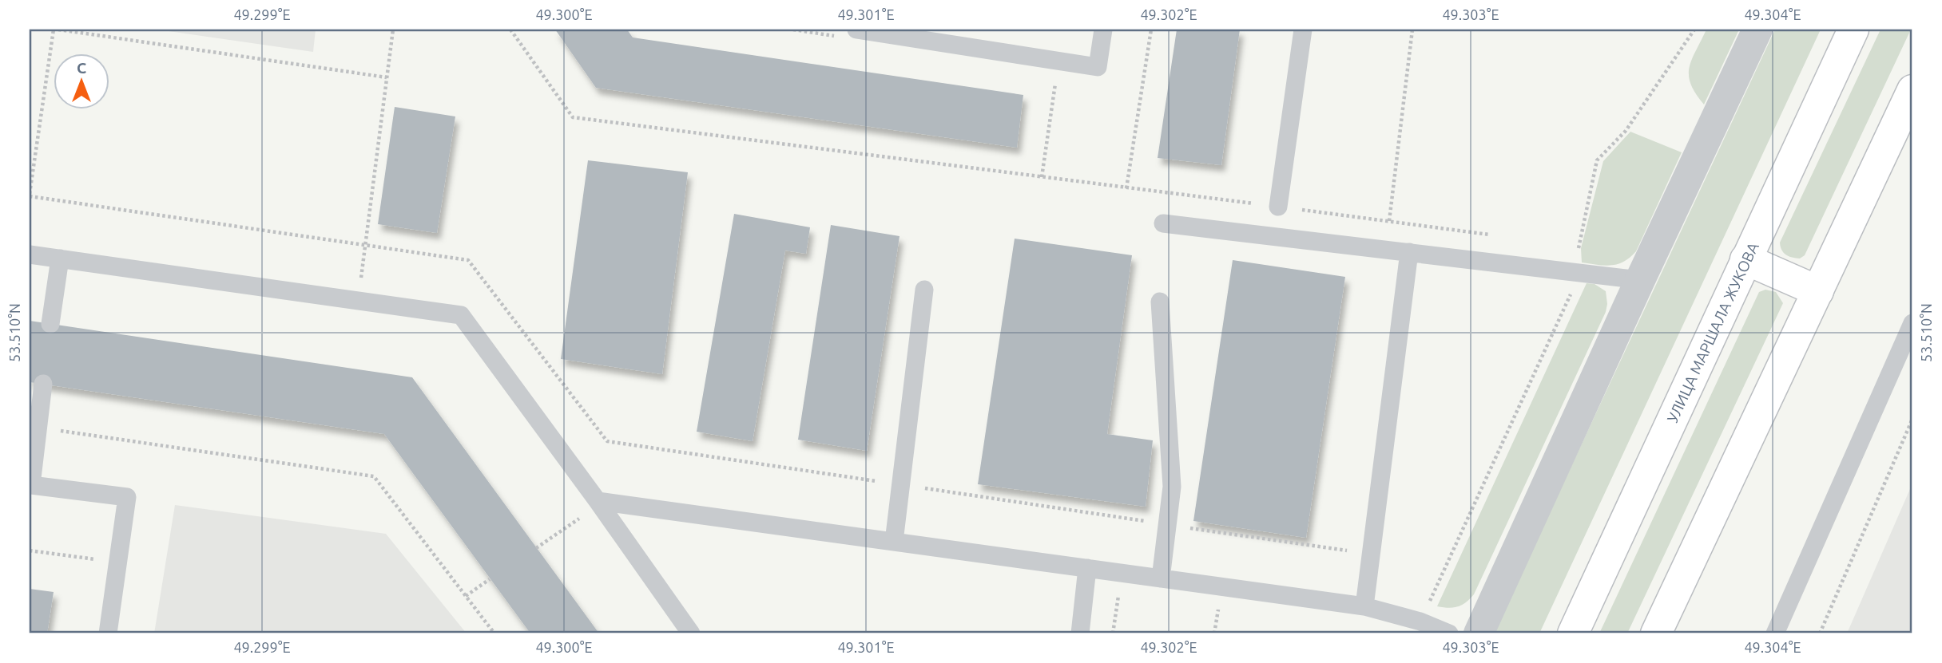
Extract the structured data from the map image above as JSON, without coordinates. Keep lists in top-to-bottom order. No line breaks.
{"streets":{"main road":["УЛИЦА МАРШАЛА ЖУКОВА"]},"north":"top","coordinates":["49.299°E","49.300°E","49.301°E","49.302°E","49.303°E","49.304°E","53.510°N"]}
